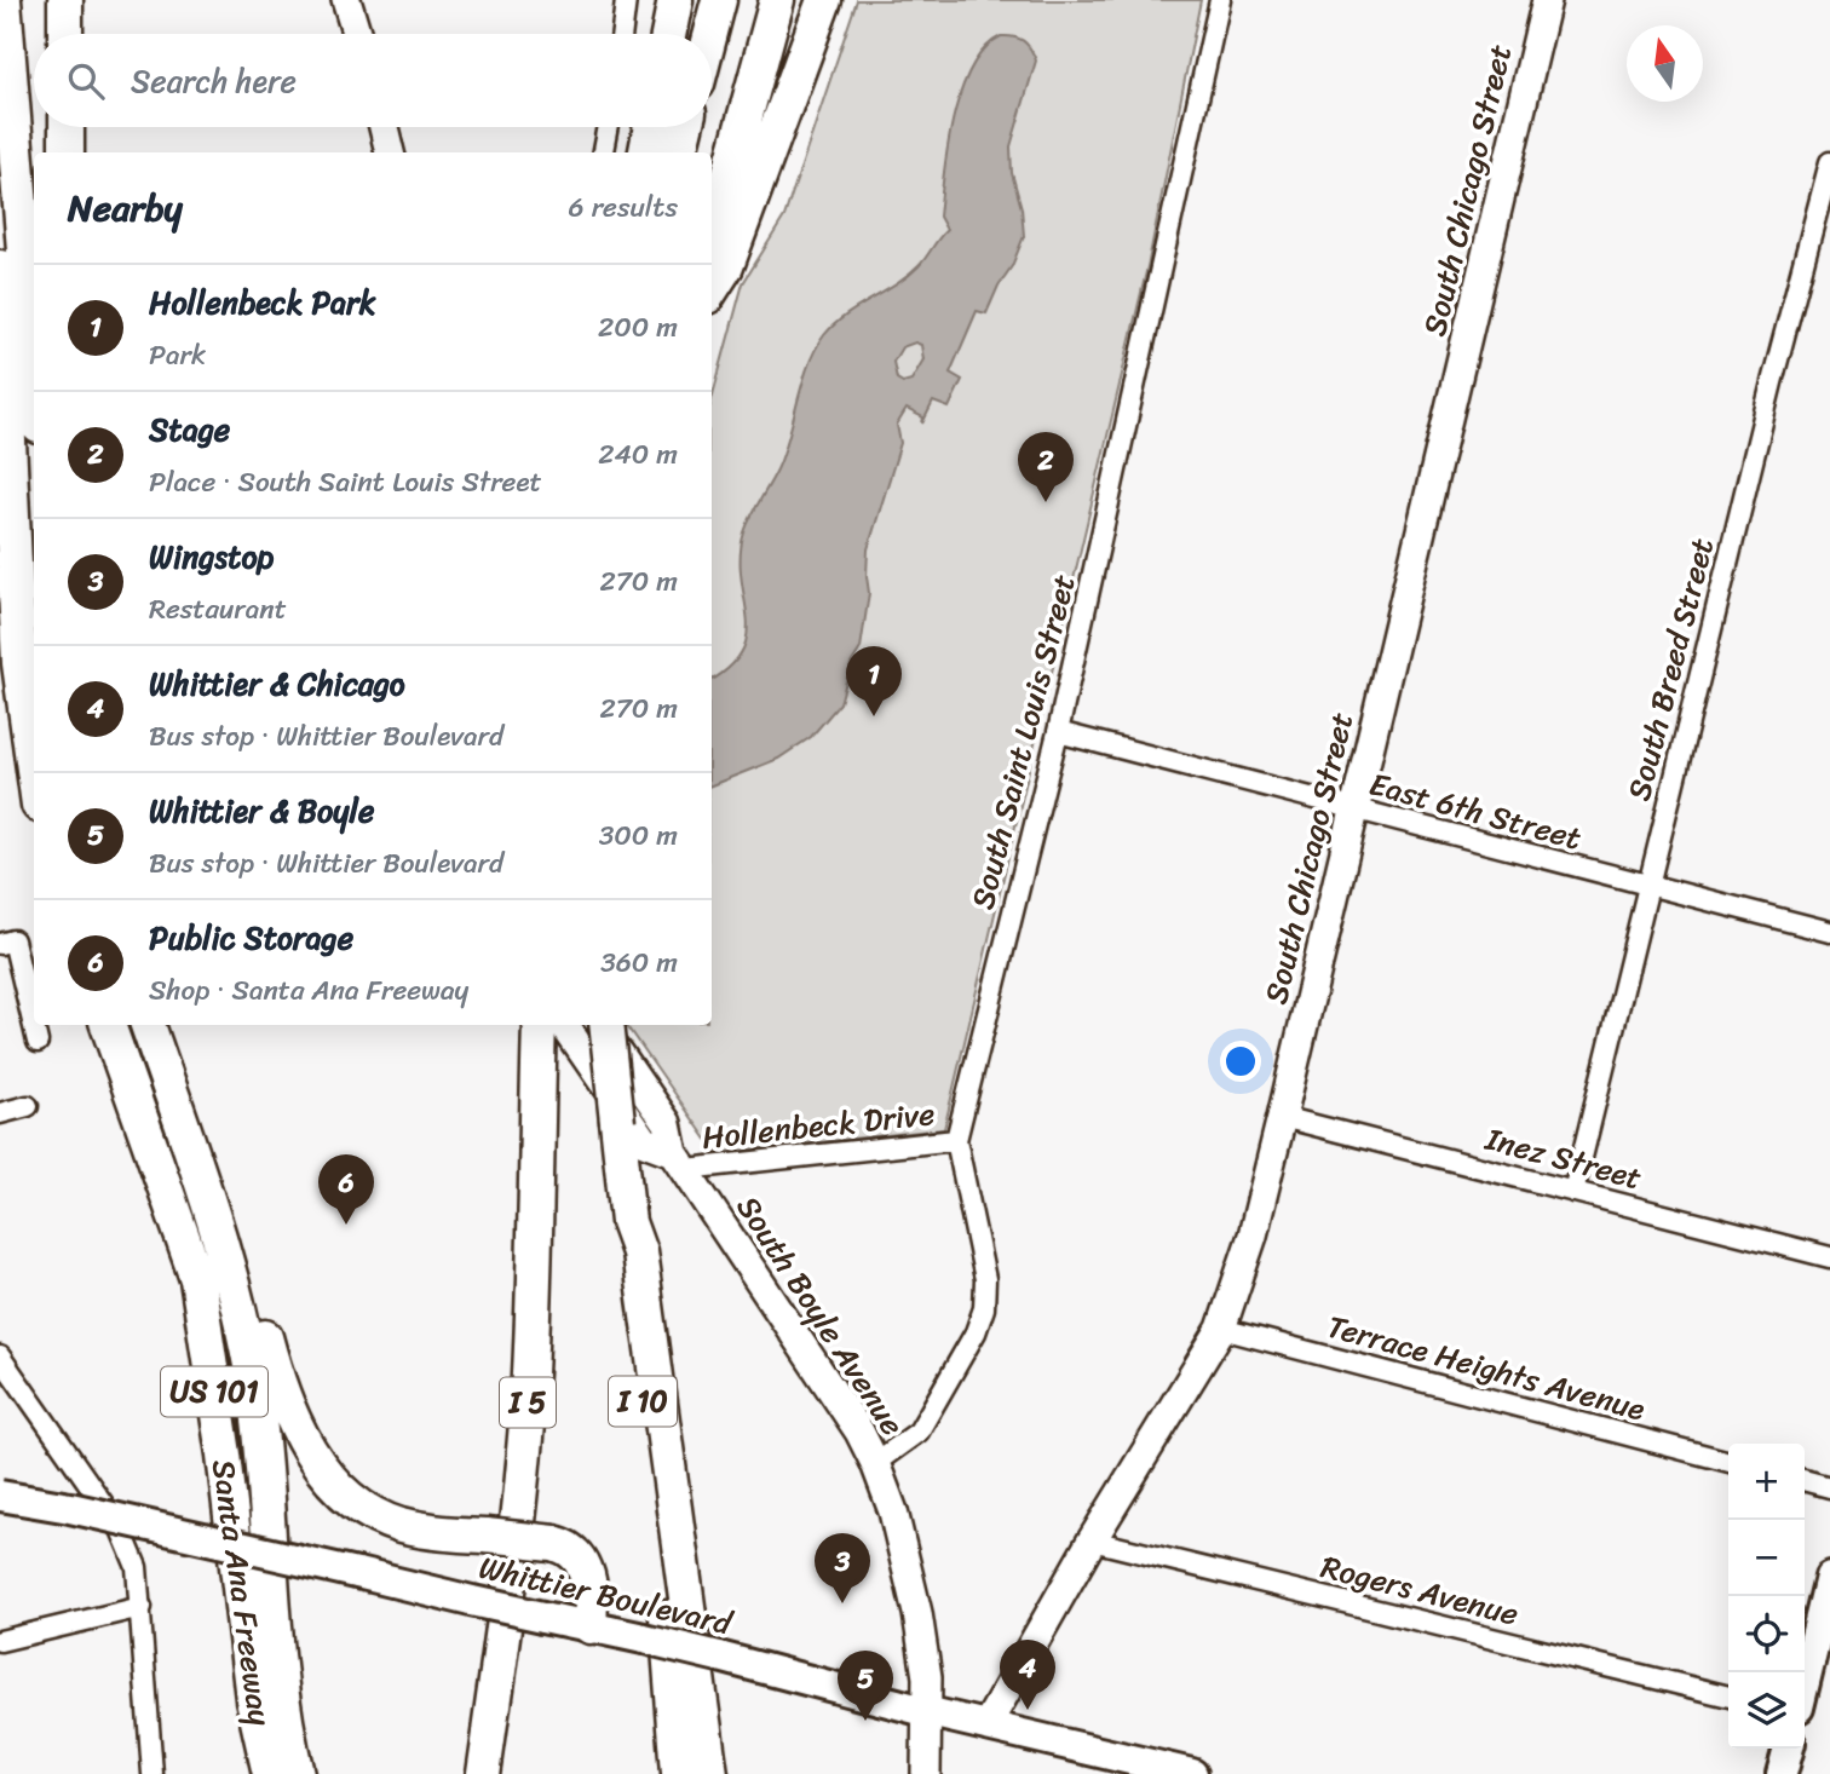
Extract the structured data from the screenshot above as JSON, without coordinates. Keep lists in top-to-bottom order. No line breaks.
{"streets":{"highway":["US 101","I 10","I 5","Santa Ana Freeway"],"main road":["Whittier Boulevard"],"street":["South Chicago Street","South Breed Street","South Saint Louis Street","East 6th Street","Hollenbeck Drive","Inez Street","South Boyle Avenue","Terrace Heights Avenue","Rogers Avenue"]},"crossings":[["South Chicago Street","East 6th Street"],["South Chicago Street","Inez Street"],["South Chicago Street","Terrace Heights Avenue"],["South Chicago Street","Rogers Avenue"],["South Chicago Street","Whittier Boulevard"],["South Breed Street","East 6th Street"],["South Breed Street","Inez Street"],["South Saint Louis Street","East 6th Street"],["South Saint Louis Street","Hollenbeck Drive"],["South Saint Louis Street","South Boyle Avenue"],["Hollenbeck Drive","South Boyle Avenue"],["South Boyle Avenue","Whittier Boulevard"]],"north":"top","page":{"search":"Search here","heading":["Nearby","6 results"],"list":[{"mark":"1","name":"Hollenbeck Park","note":"Park","value":"200 m"},{"mark":"2","name":"Stage","note":"Place · South Saint Louis Street","value":"240 m"},{"mark":"3","name":"Wingstop","note":"Restaurant","value":"270 m"},{"mark":"4","name":"Whittier & Chicago","note":"Bus stop · Whittier Boulevard","value":"270 m"},{"mark":"5","name":"Whittier & Boyle","note":"Bus stop · Whittier Boulevard","value":"300 m"},{"mark":"6","name":"Public Storage","note":"Shop · Santa Ana Freeway","value":"360 m"}],"pins":["2","1","6","3","4","5"],"map_buttons":["+","−"]}}
